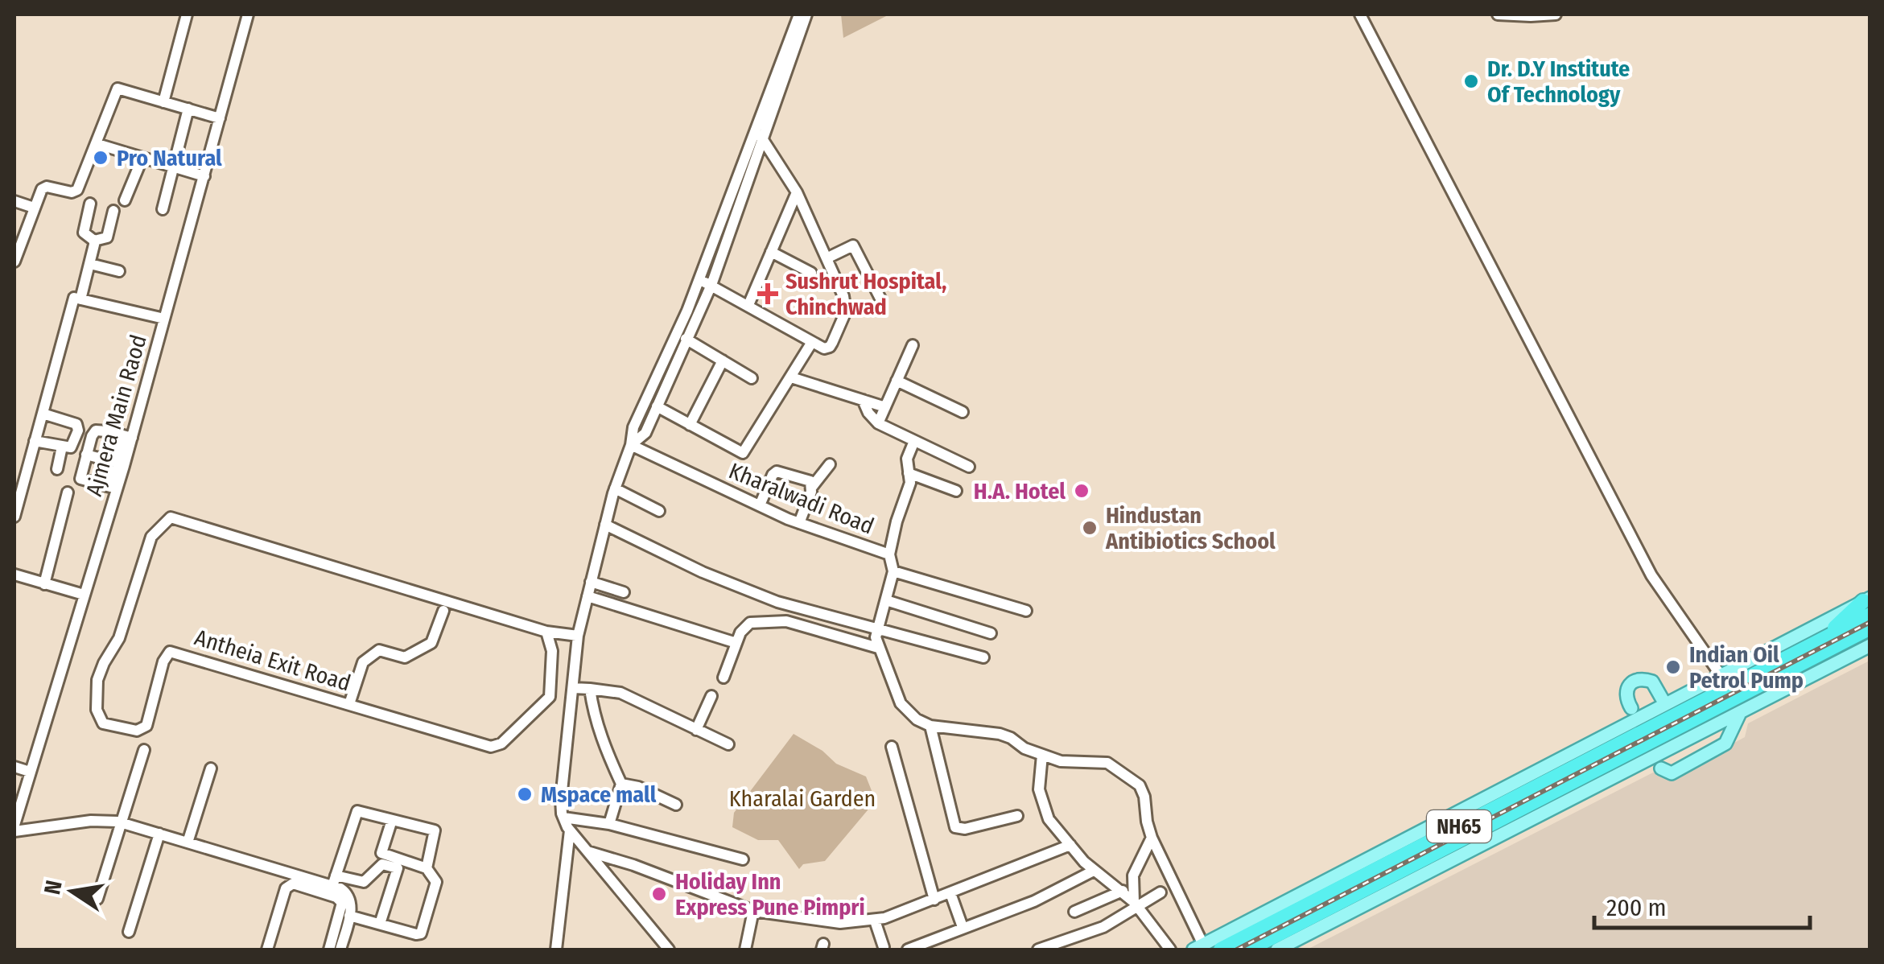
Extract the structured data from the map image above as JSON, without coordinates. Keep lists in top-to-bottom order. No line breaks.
{"streets":{"highway":["NH65"],"street":["Ajmera Main Raod","Kharalwadi Road","Antheia Exit Road"]},"parks":["Kharalai Garden"],"places":{"other":["Dr. D.Y Institute Of Technology","Pro Natural","H.A. Hotel","Hindustan Antibiotics School","Indian Oil Petrol Pump","Mspace mall","Holiday Inn Express Pune Pimpri"],"health":["Sushrut Hospital, Chinchwad"]},"scale_bar":"200 m","north":"left"}
